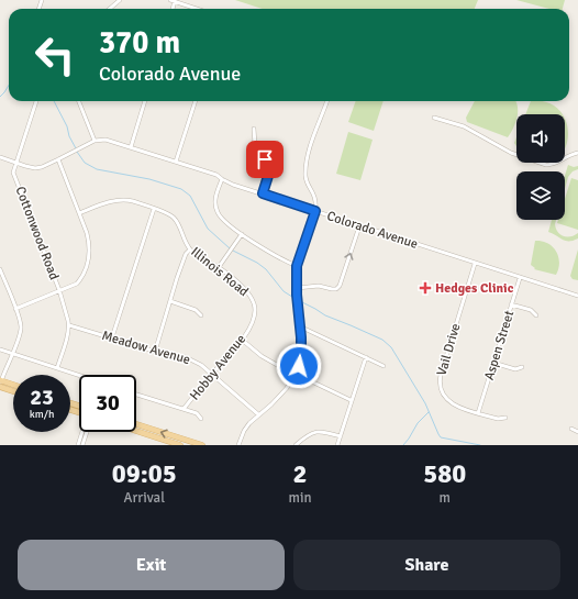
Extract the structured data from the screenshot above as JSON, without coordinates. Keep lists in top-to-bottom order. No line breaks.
{"streets":{"street":["Colorado Avenue","Cottonwood Road","Illinois Road","Aspen Street","Meadow Avenue","Vail Drive","Hobby Avenue"]},"crossings":[["Colorado Avenue","Aspen Street"],["Colorado Avenue","Vail Drive"],["Cottonwood Road","Meadow Avenue"],["Illinois Road","Hobby Avenue"],["Aspen Street","Vail Drive"],["Meadow Avenue","Hobby Avenue"]],"places":{"health":["Hedges Clinic"]},"page":{"turn":["370 m","Colorado Avenue"],"speed":"23 km/h","limit":"30","eta":["09:05","Arrival","2","min","580","m"],"buttons":["Exit","Share"]}}
